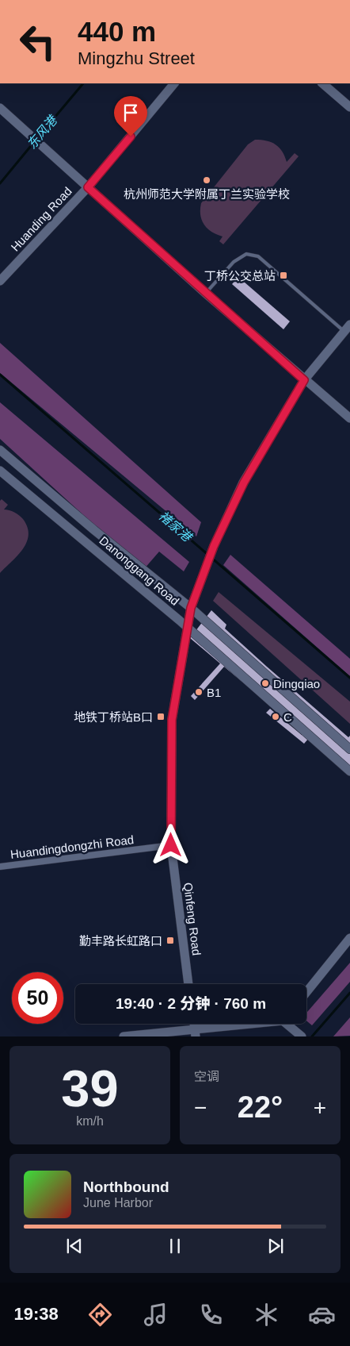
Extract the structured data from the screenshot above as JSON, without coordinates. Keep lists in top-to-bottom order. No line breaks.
{"streets":{"main road":["Huanding Road","Danonggang Road","Qinfeng Road"],"street":["Huandingdongzhi Road"]},"crossings":[["Danonggang Road","Qinfeng Road"],["Huandingdongzhi Road","Qinfeng Road"]],"water":["东风港","褚家港"],"places":{"other":["杭州师范大学附属丁兰实验学校","Dingqiao","B1","C"],"transit":["丁桥公交总站","地铁丁桥站B口","勤丰路长虹路口"]},"page":{"turn":["440 m","Mingzhu Street"],"limit":"50","trip":"19:40 · 2 分钟 · 760 m","tile":[["39","km/h"],"空调"],"heat":["−","22°","+"],"song":["Northbound","June Harbor"],"tabs":"19:38"}}
